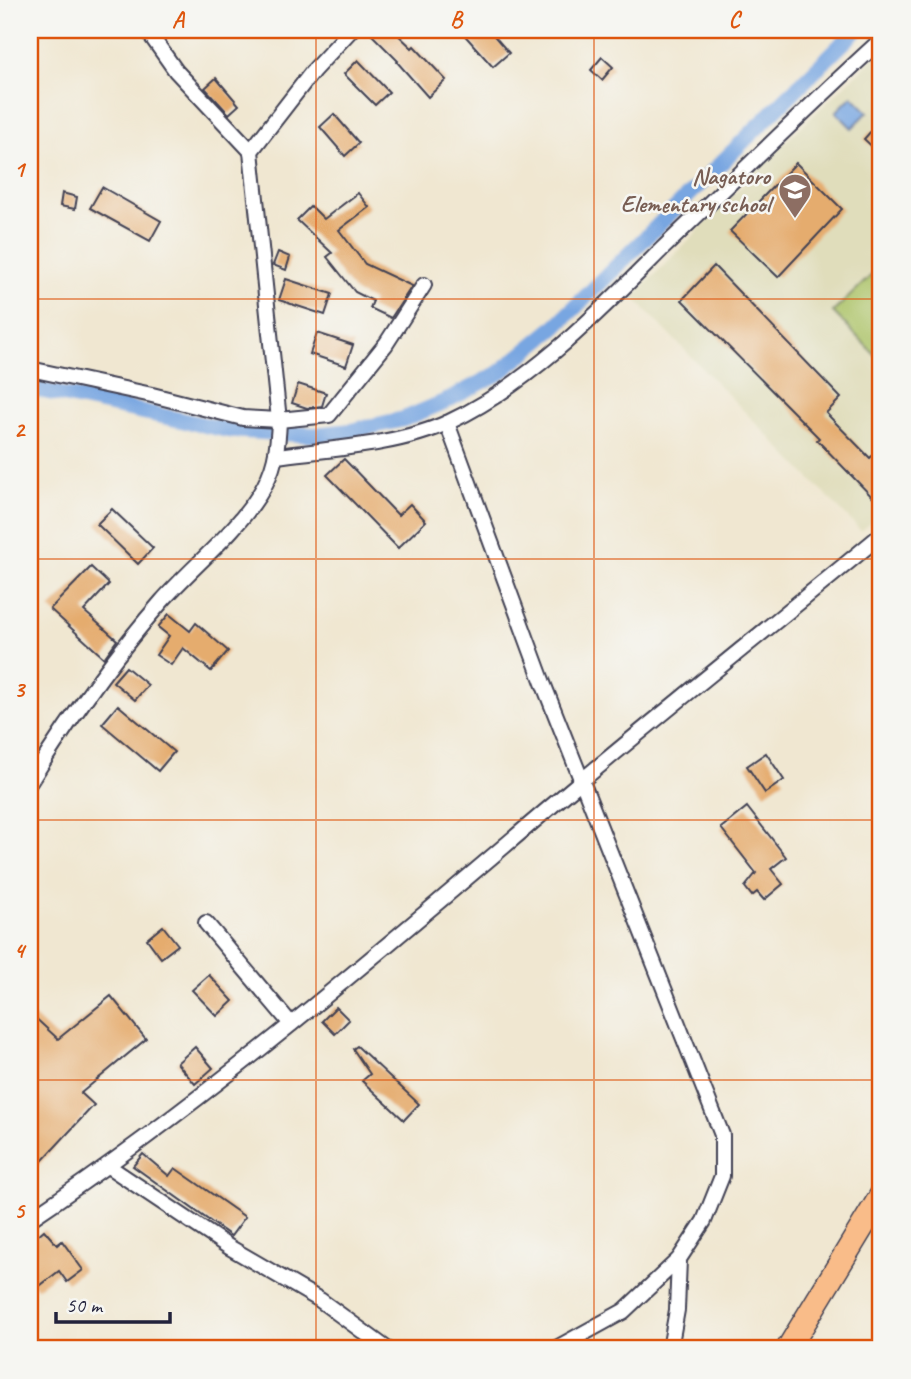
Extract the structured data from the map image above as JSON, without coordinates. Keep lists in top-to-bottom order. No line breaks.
{"places":{"school or university":["Nagatoro Elementary school"]},"scale_bar":"50 m","grid":{"columns":["A","B","C"],"rows":["1","2","3","4","5"]}}
